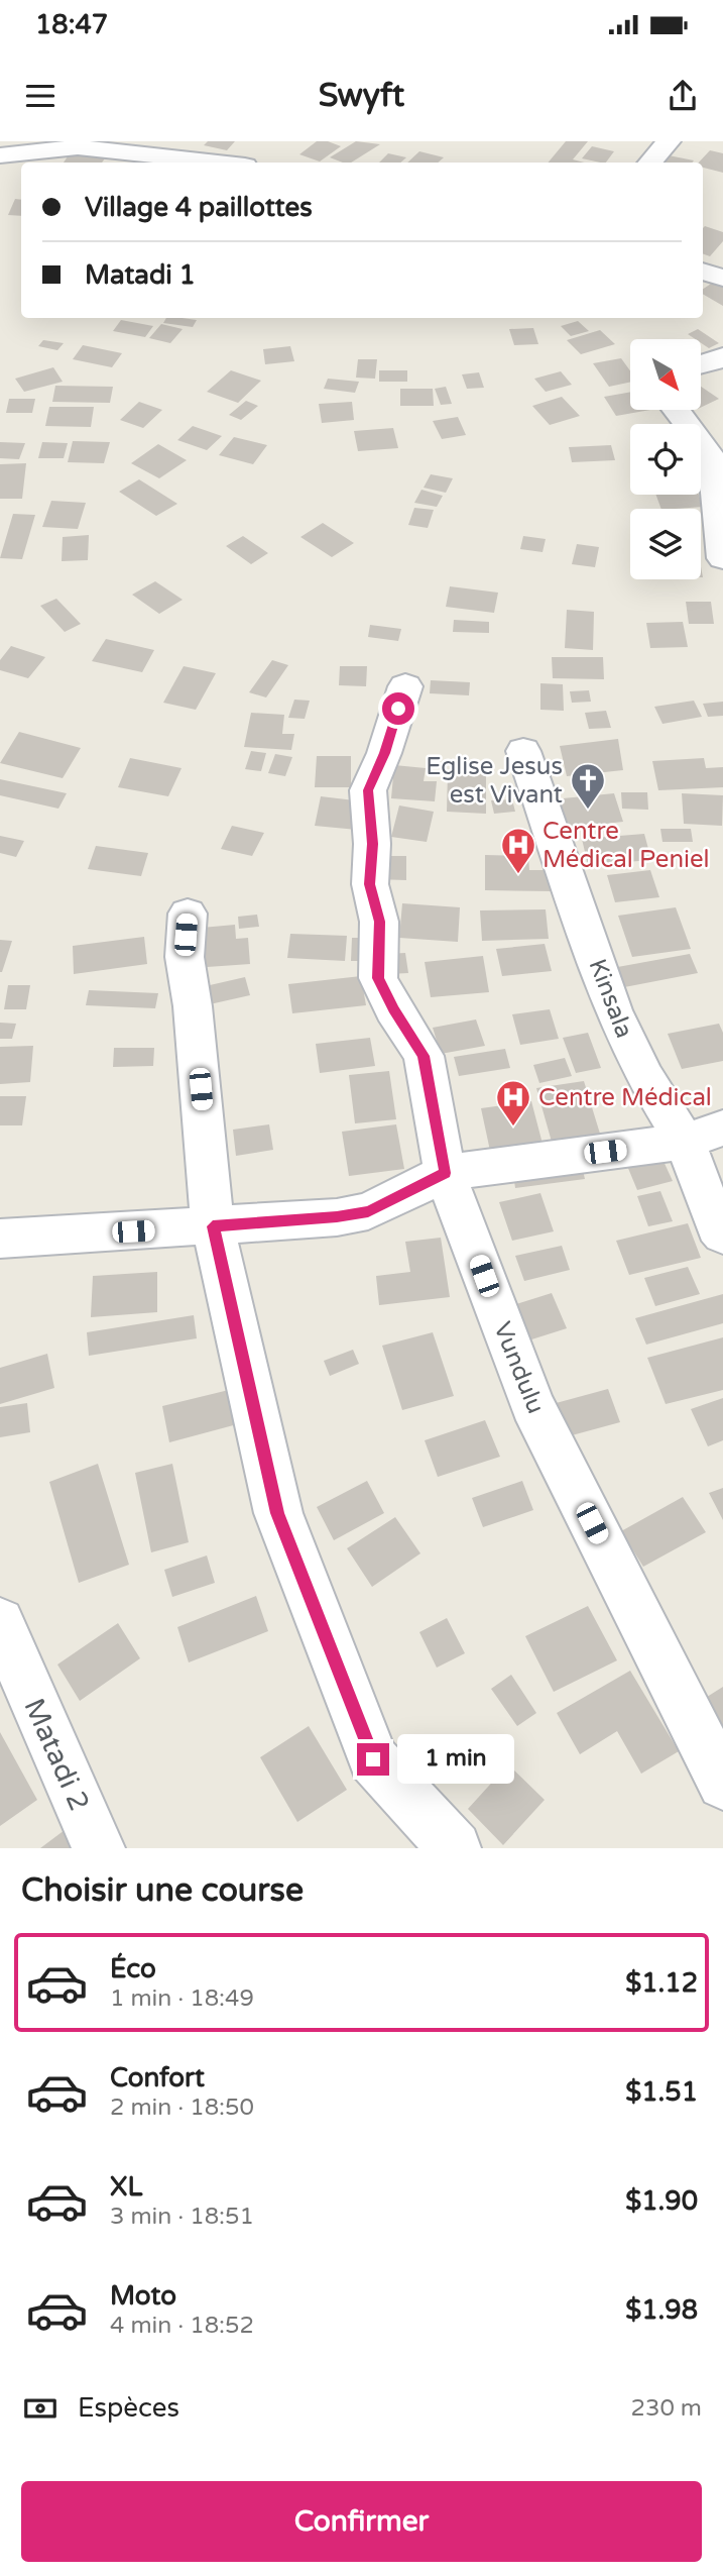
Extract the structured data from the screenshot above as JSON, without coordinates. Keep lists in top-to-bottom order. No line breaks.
{"streets":{"street":["Kinsala","Vundulu","Matadi 2"]},"places":{"church":["Eglise Jesus est Vivant"],"hospital":["Centre Médical Peniel","Centre Médical"]},"north":"bottom right","page":{"status":"18:47","header":"Swyft","banner":["Village 4 paillottes","Matadi 1"],"bubble":"1 min","heading":"Choisir une course","list":[{"name":"Éco","note":"1 min · 18:49","value":"$1.12"},{"name":"Confort","note":"2 min · 18:50","value":"$1.51"},{"name":"XL","note":"3 min · 18:51","value":"$1.90"},{"name":"Moto","note":"4 min · 18:52","value":"$1.98"}],"pay":["Espèces","230 m"],"buttons":"Confirmer"}}
